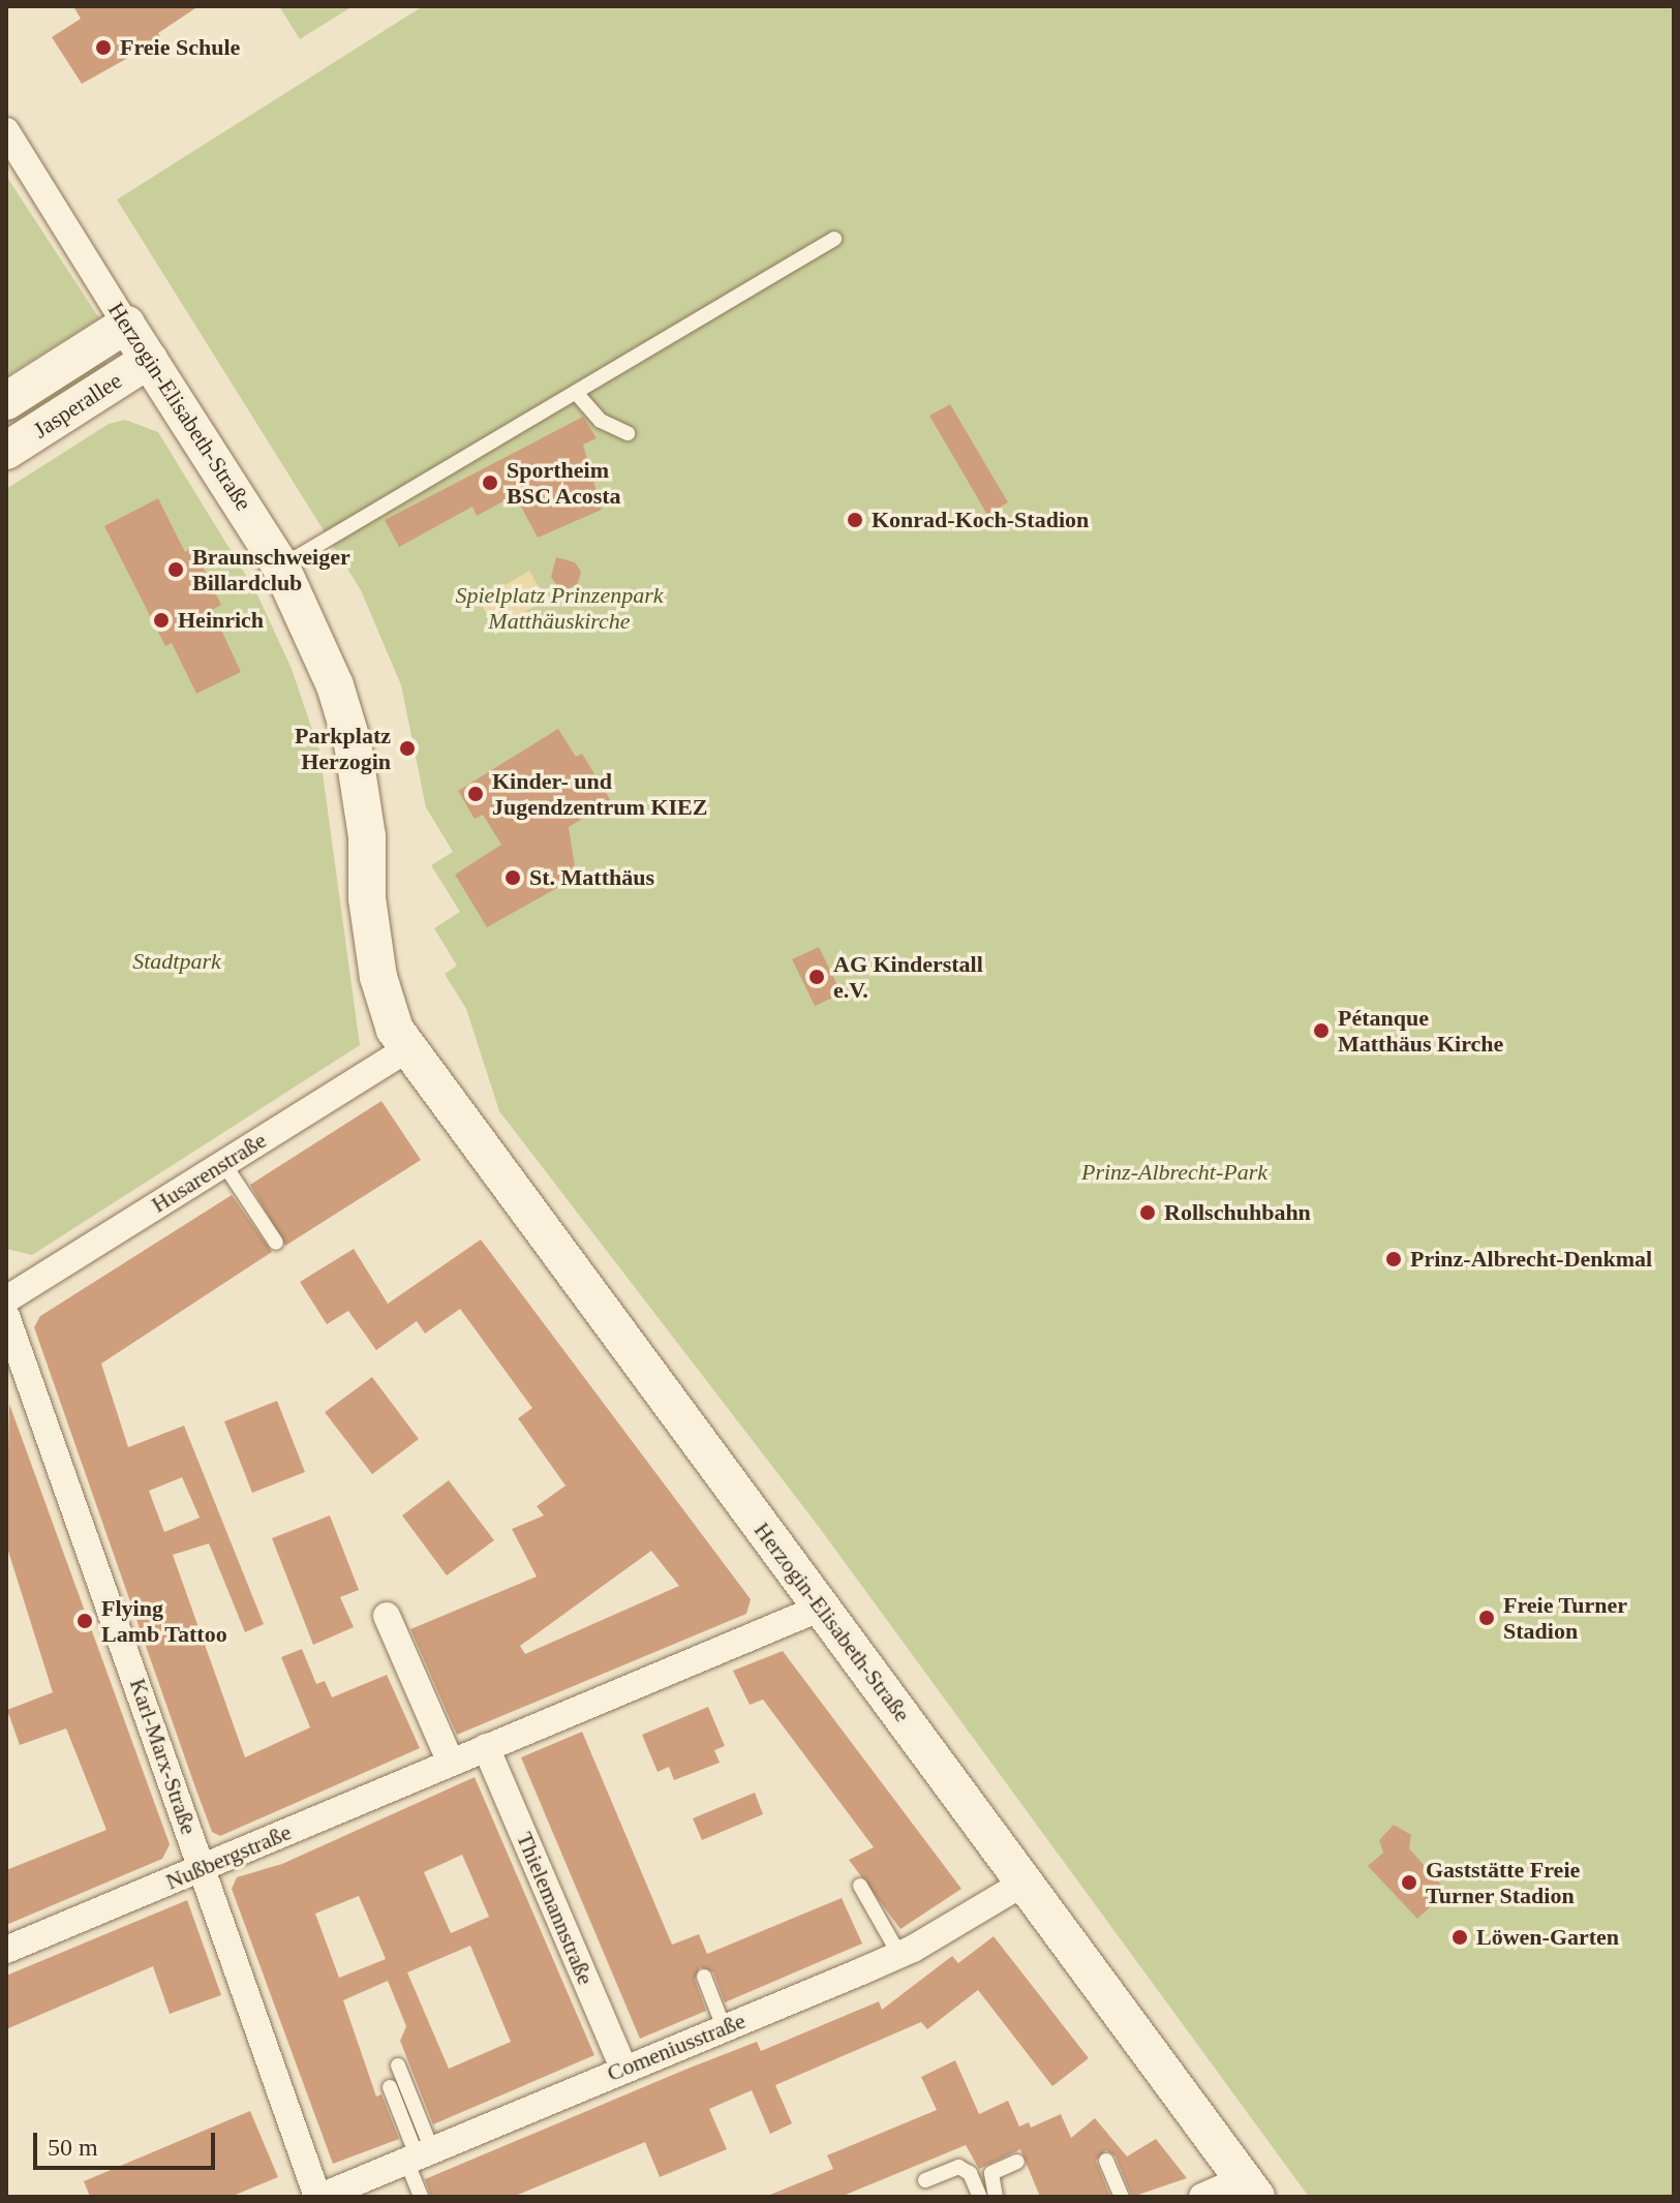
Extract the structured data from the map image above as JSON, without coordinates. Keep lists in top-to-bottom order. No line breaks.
{"streets":{"street":["Jasperallee","Herzogin-Elisabeth-Straße","Husarenstraße","Karl-Marx-Straße","Nußbergstraße","Thielemannstraße","Comeniusstraße"]},"crossings":[["Jasperallee","Herzogin-Elisabeth-Straße"],["Herzogin-Elisabeth-Straße","Husarenstraße"],["Herzogin-Elisabeth-Straße","Nußbergstraße"],["Herzogin-Elisabeth-Straße","Comeniusstraße"],["Karl-Marx-Straße","Nußbergstraße"],["Karl-Marx-Straße","Comeniusstraße"],["Nußbergstraße","Thielemannstraße"],["Thielemannstraße","Comeniusstraße"]],"parks":["Spielplatz Prinzenpark Matthäuskirche","Stadtpark","Prinz-Albrecht-Park"],"places":["Freie Schule","Sportheim BSC Acosta","Konrad-Koch-Stadion","Braunschweiger Billardclub","Heinrich","Parkplatz Herzogin","Kinder- und Jugendzentrum KIEZ","St. Matthäus","AG Kinderstall e.V.","Pétanque Matthäus Kirche","Rollschuhbahn","Prinz-Albrecht-Denkmal","Freie Turner Stadion","Flying Lamb Tattoo","Gaststätte Freie Turner Stadion","Löwen-Garten"],"scale_bar":"50 m"}
